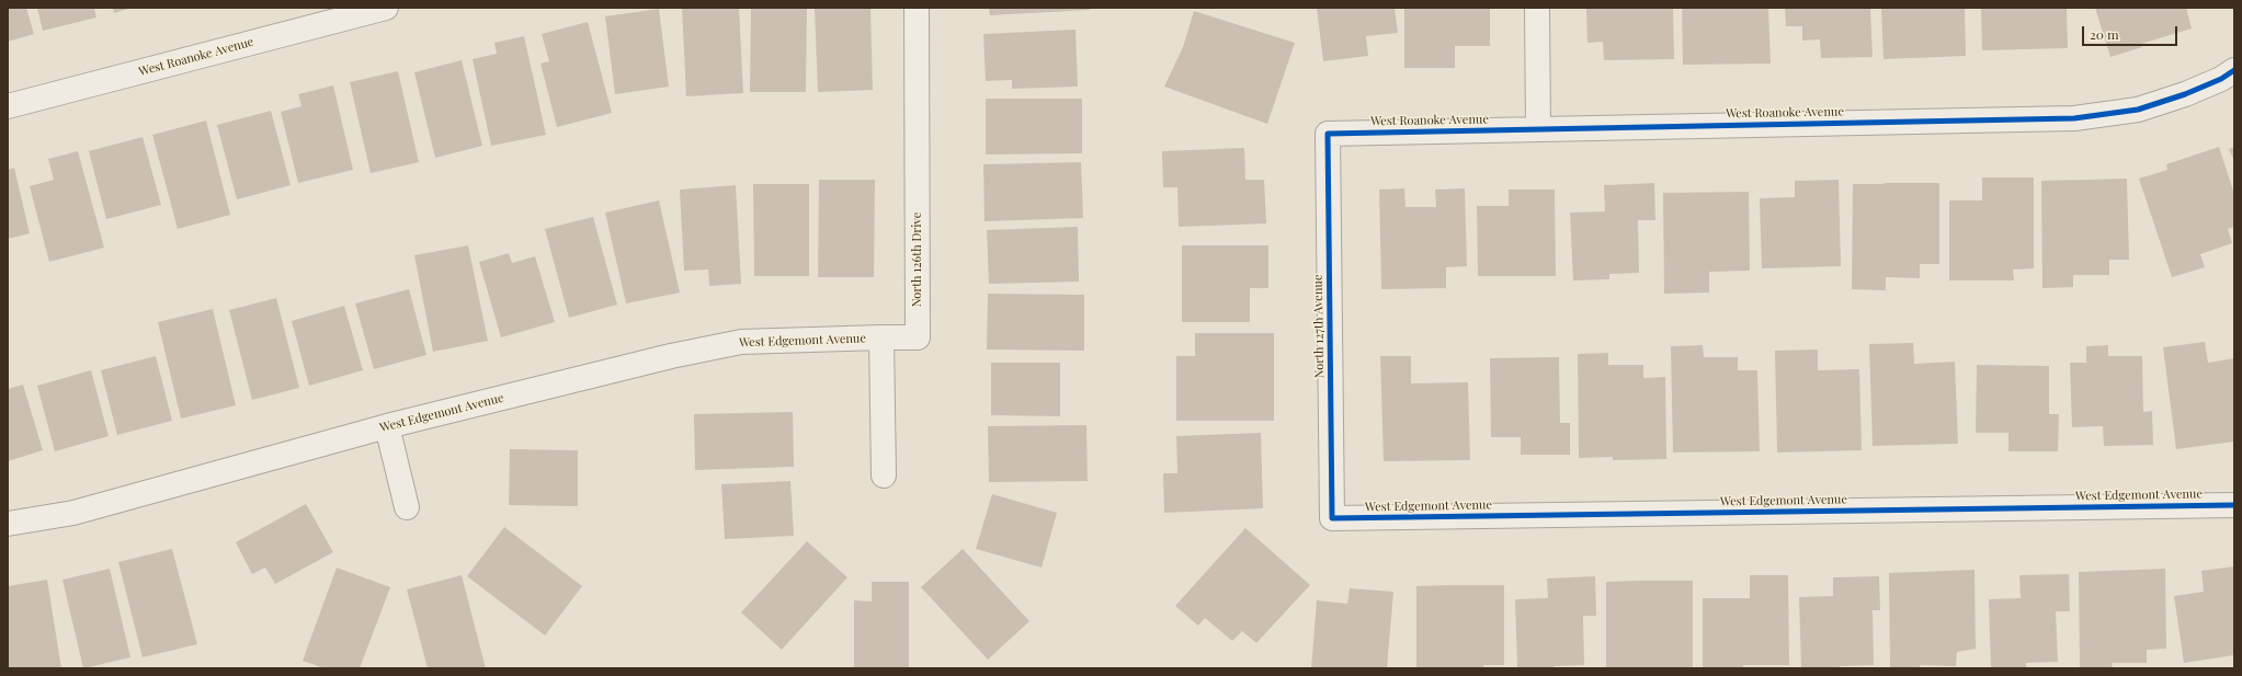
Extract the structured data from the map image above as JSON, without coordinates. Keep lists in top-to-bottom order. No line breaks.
{"streets":{"street":["West Roanoke Avenue","North 126th Drive","North 127th Avenue","West Edgemont Avenue"]},"crossings":[["West Roanoke Avenue","North 127th Avenue"],["North 126th Drive","West Edgemont Avenue"],["North 127th Avenue","West Edgemont Avenue"]],"scale_bar":"20 m"}
